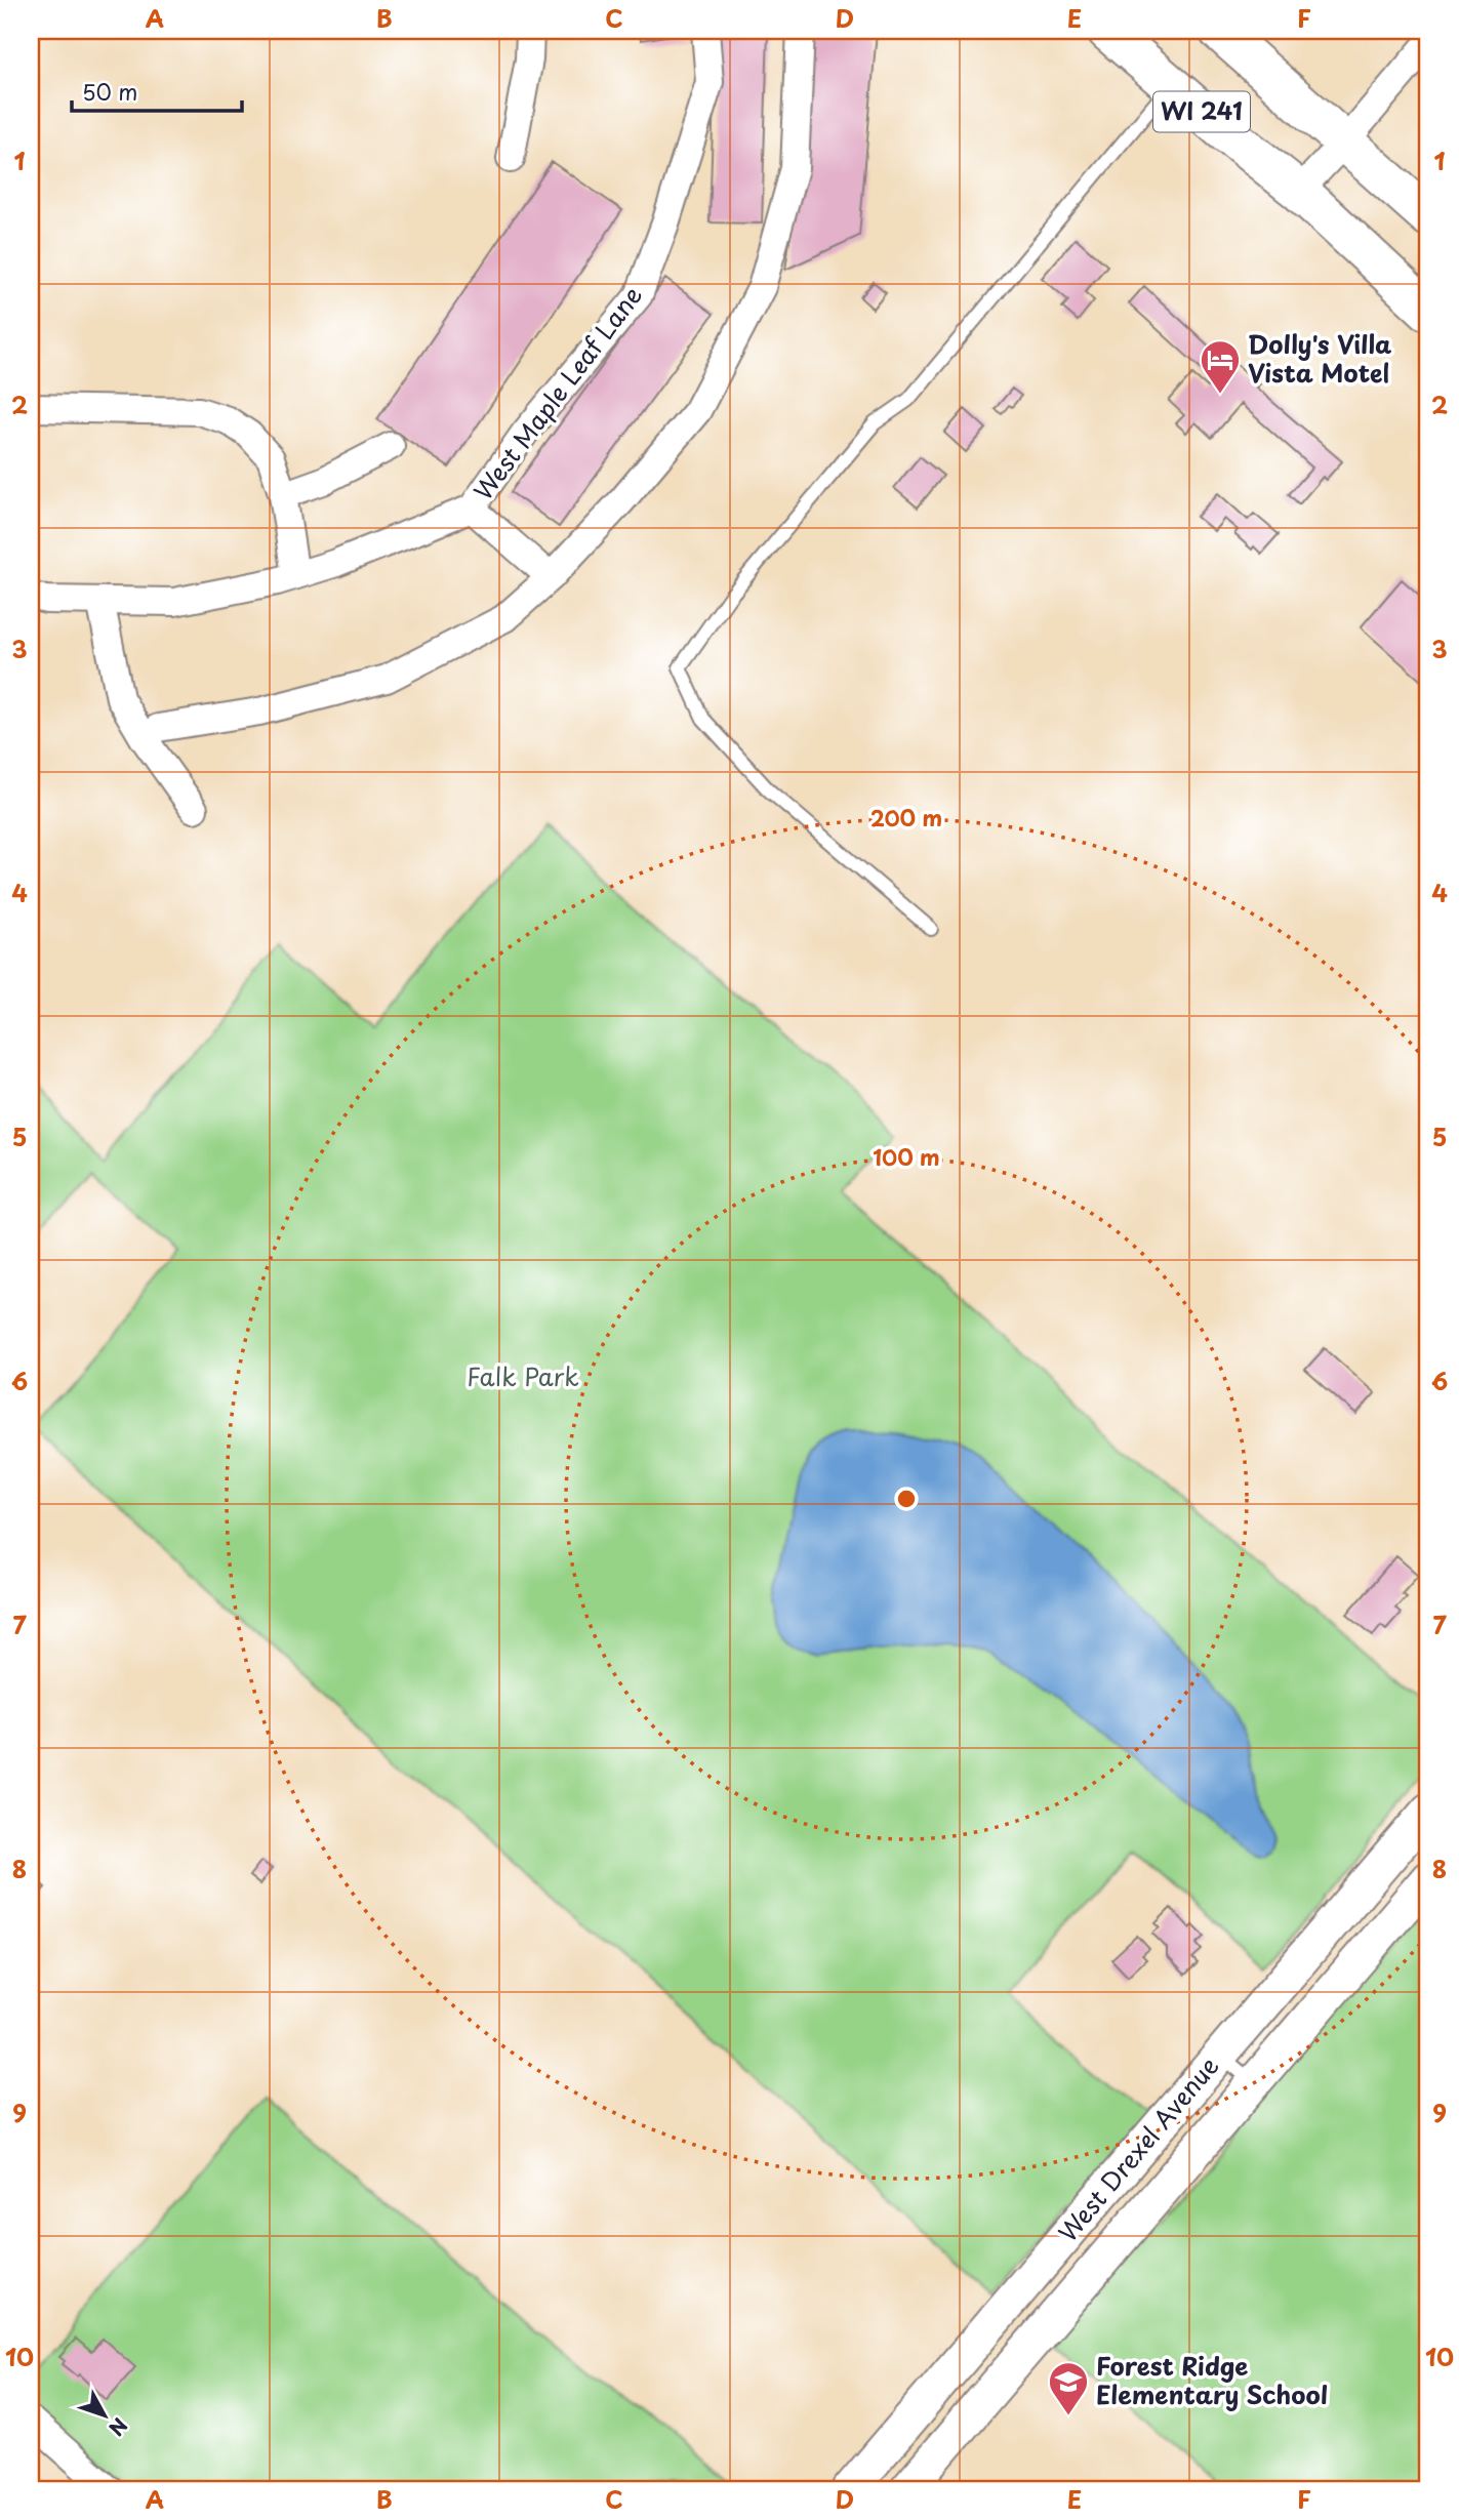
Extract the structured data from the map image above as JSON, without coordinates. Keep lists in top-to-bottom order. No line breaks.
{"streets":{"main road":["WI 241"],"street":["West Maple Leaf Lane","West Drexel Avenue"]},"parks":["Falk Park"],"places":{"hotel":["Dolly's Villa Vista Motel"],"school or university":["Forest Ridge Elementary School"]},"scale_bar":"50 m","north":"bottom right","grid":{"columns":["A","B","C","D","E","F"],"rows":["1","2","3","4","5","6","7","8","9","10"]},"rings":["200 m","100 m"]}
